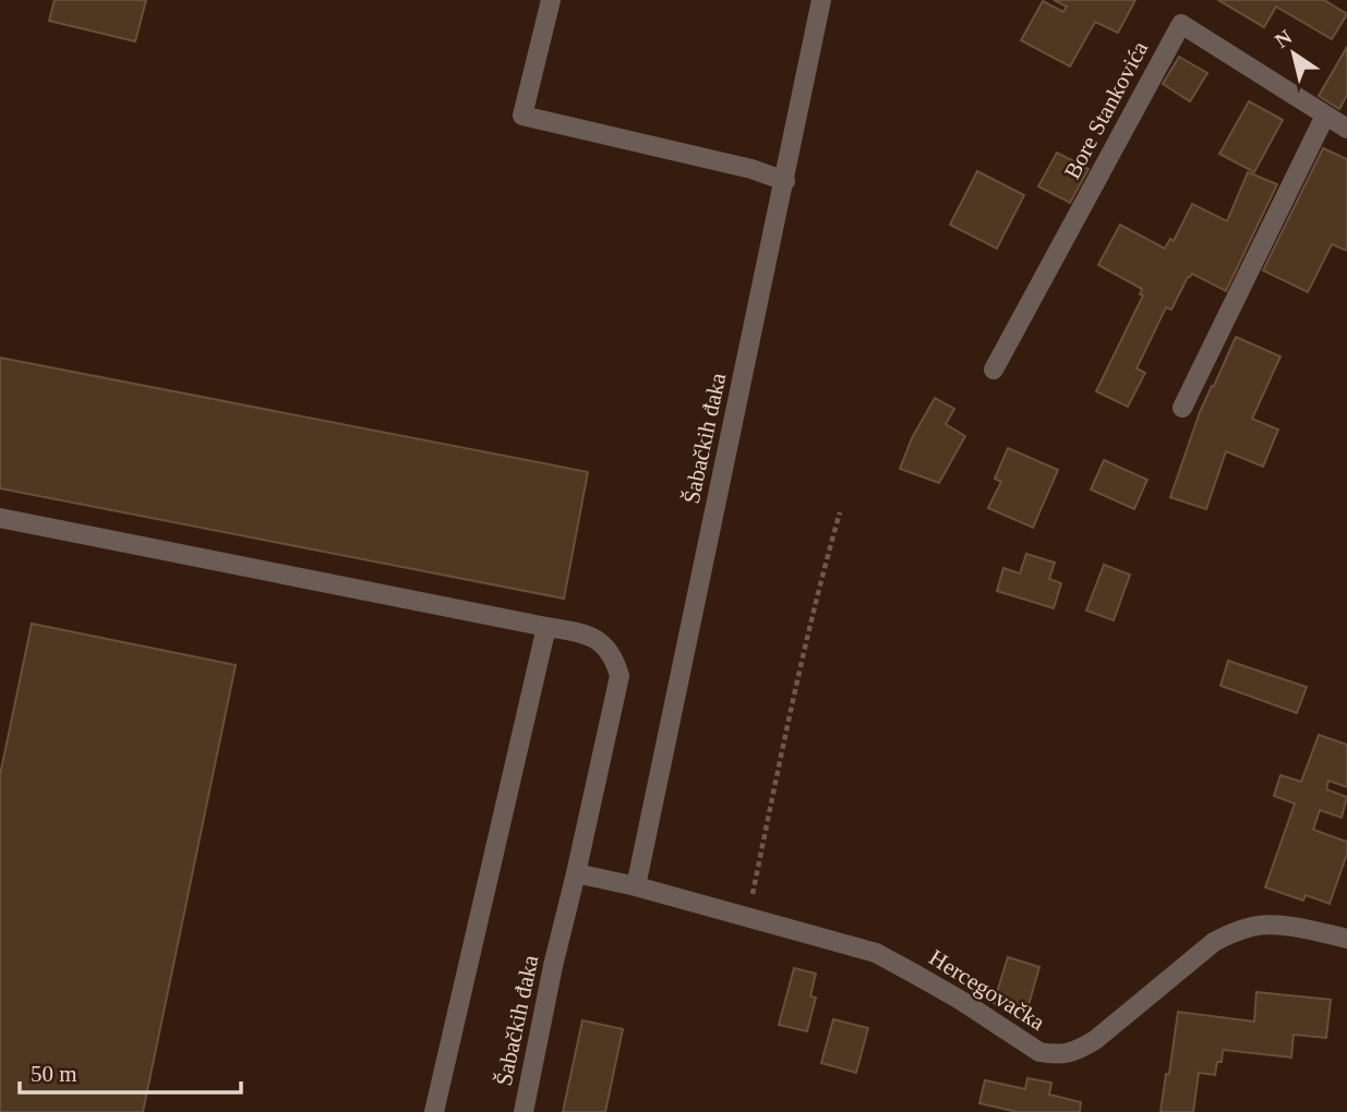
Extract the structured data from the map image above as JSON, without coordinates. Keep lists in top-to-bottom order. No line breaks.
{"streets":{"street":["Bore Stankovića","Šabačkih đaka","Hercegovačka"]},"crossings":[["Šabačkih đaka","Hercegovačka"]],"scale_bar":"50 m","north":"top left"}
